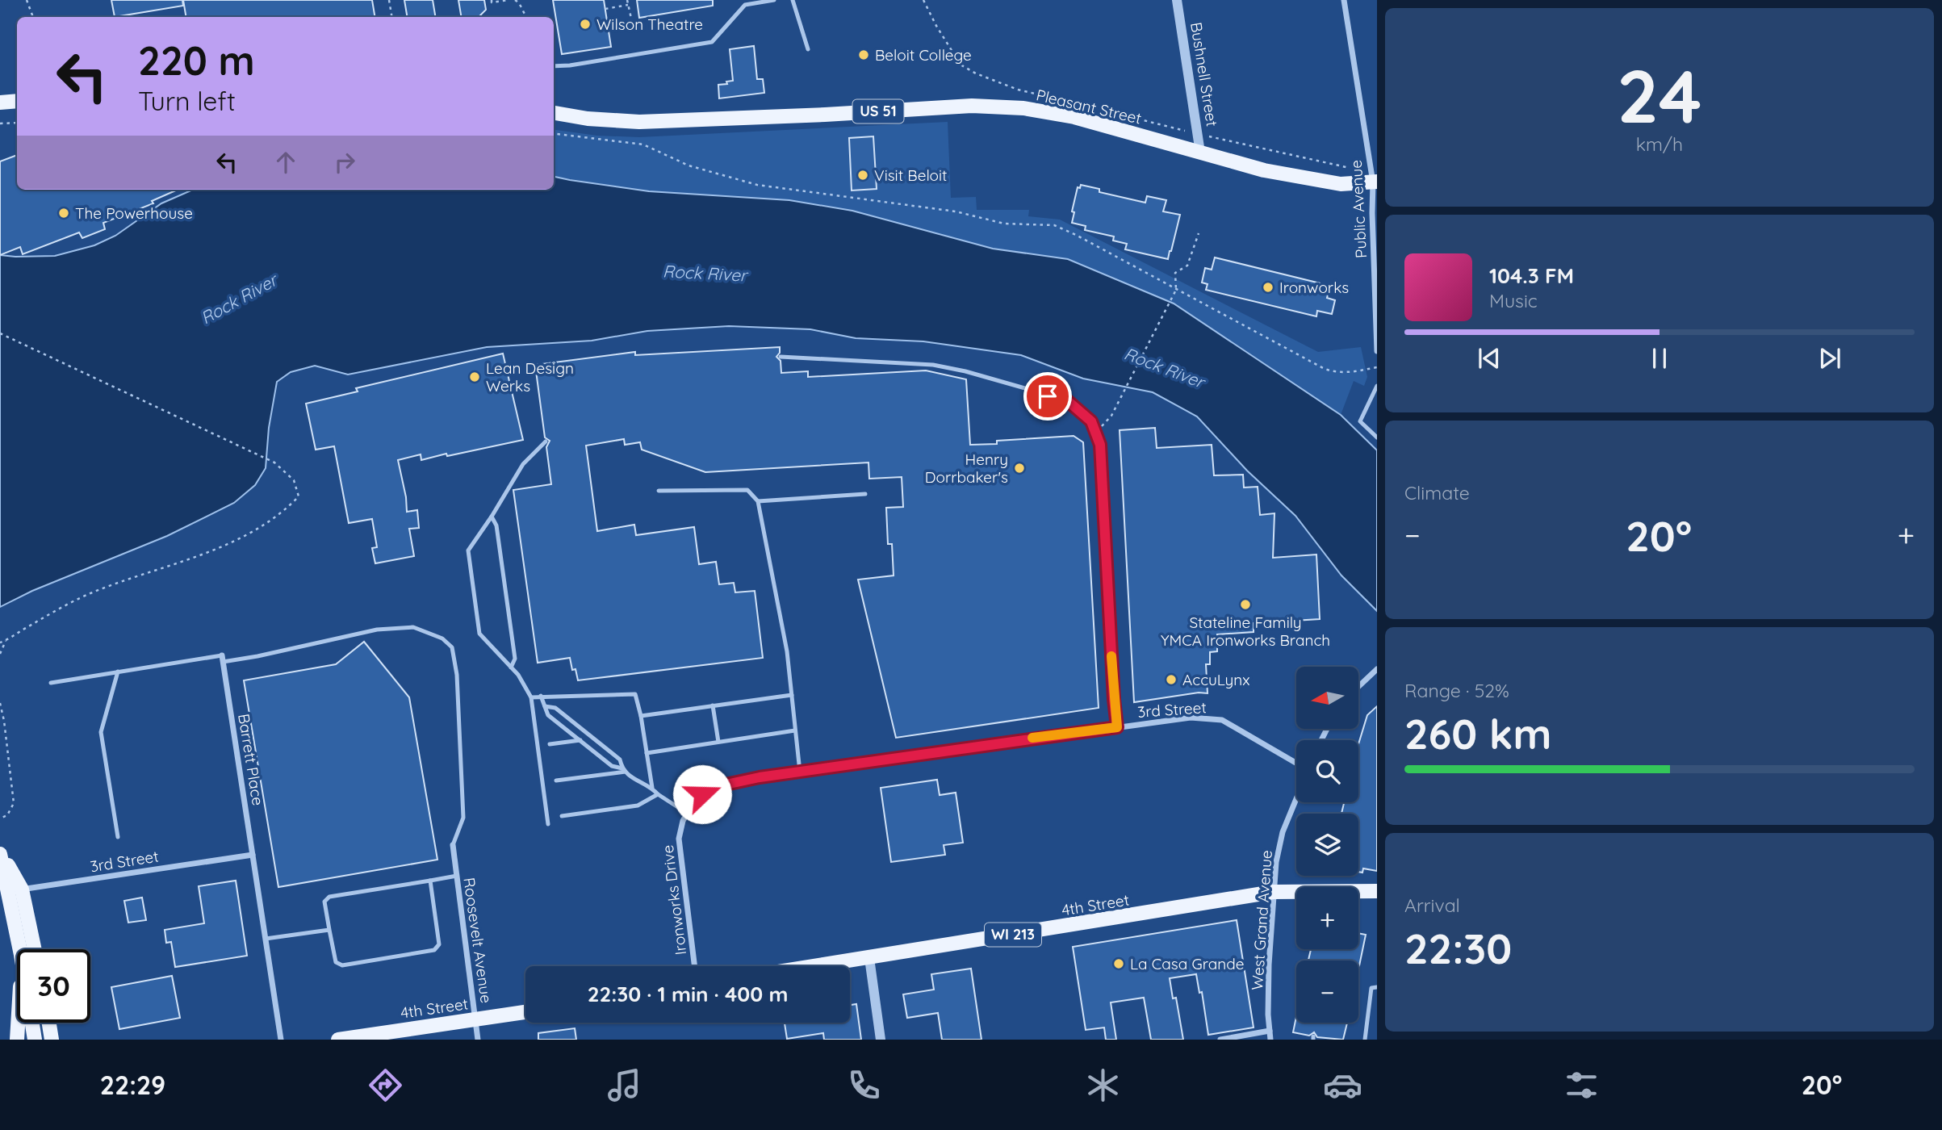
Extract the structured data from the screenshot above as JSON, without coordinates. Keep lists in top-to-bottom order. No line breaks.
{"streets":{"main road":["Pleasant Street","US 51","4th Street","WI 213"],"street":["Bushnell Street","Public Avenue","3rd Street","Barrett Place","Ironworks Drive","West Grand Avenue","Roosevelt Avenue"]},"crossings":[["Bushnell Street","Pleasant Street"],["Pleasant Street","Public Avenue"],["3rd Street","Barrett Place"],["3rd Street","Ironworks Drive"],["4th Street","West Grand Avenue"],["4th Street","Roosevelt Avenue"]],"water":["Rock River"],"places":["Wilson Theatre","Beloit College","Visit Beloit","The Powerhouse","Ironworks","Lean Design Werks","Henry Dorrbaker's","Stateline Family YMCA Ironworks Branch","AccuLynx","La Casa Grande"],"north":"left","page":{"tile":[["24","km/h"],"Climate",["Range · 52%","260 km"],["Arrival","22:30"]],"turn":["220 m","Turn left"],"song":["104.3 FM","Music"],"heat":["−","20°","+"],"map_buttons":["+","−"],"limit":"30","trip":"22:30 · 1 min · 400 m","tabs":["22:29","20°"]}}
